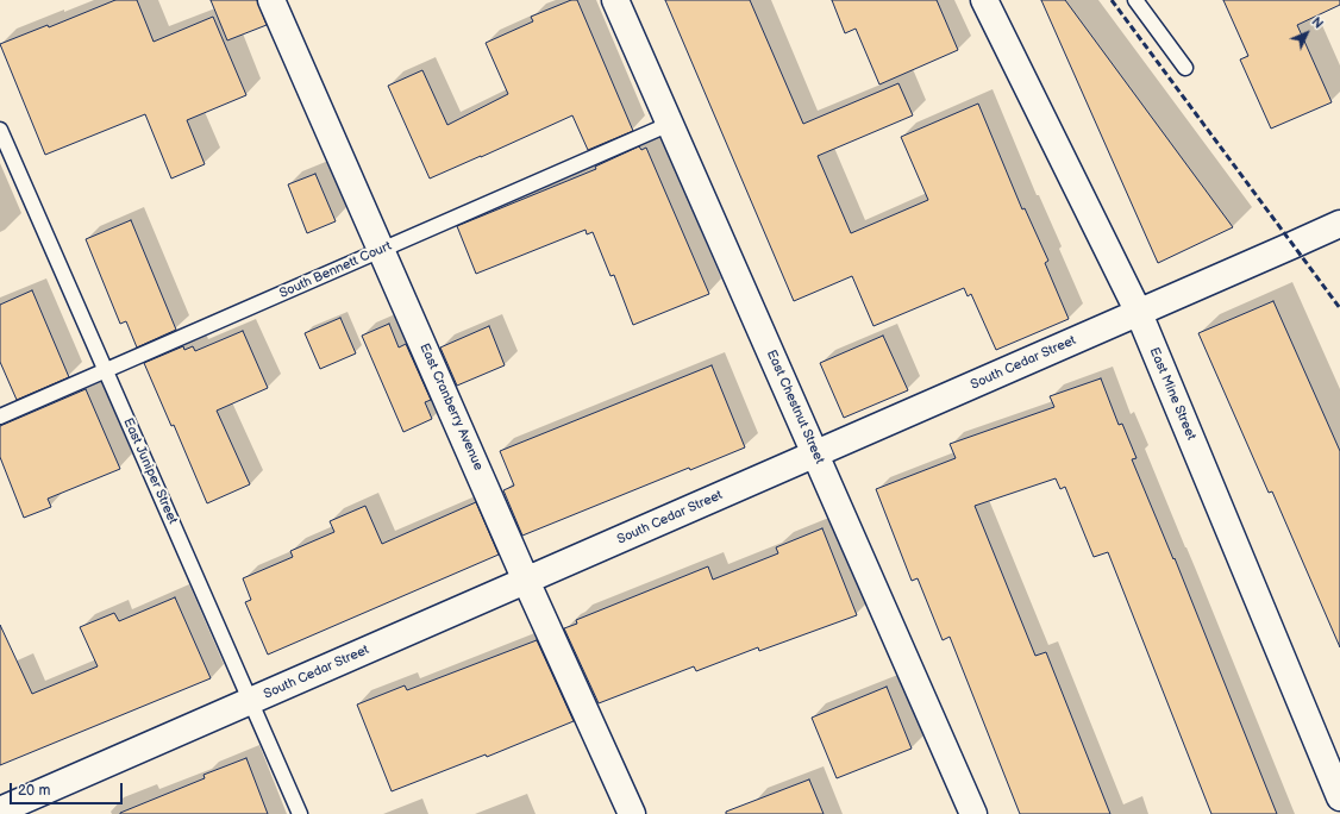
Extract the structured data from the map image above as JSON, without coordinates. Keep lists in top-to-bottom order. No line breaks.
{"streets":{"street":["South Cedar Street","East Mine Street","East Cranberry Avenue","East Chestnut Street"],"lane":["South Bennett Court","East Juniper Street"]},"crossings":[["South Bennett Court","East Cranberry Avenue"],["South Bennett Court","East Chestnut Street"],["South Bennett Court","East Juniper Street"],["South Cedar Street","East Mine Street"],["South Cedar Street","East Cranberry Avenue"],["South Cedar Street","East Chestnut Street"],["South Cedar Street","East Juniper Street"]],"scale_bar":"20 m","north":"top right"}
